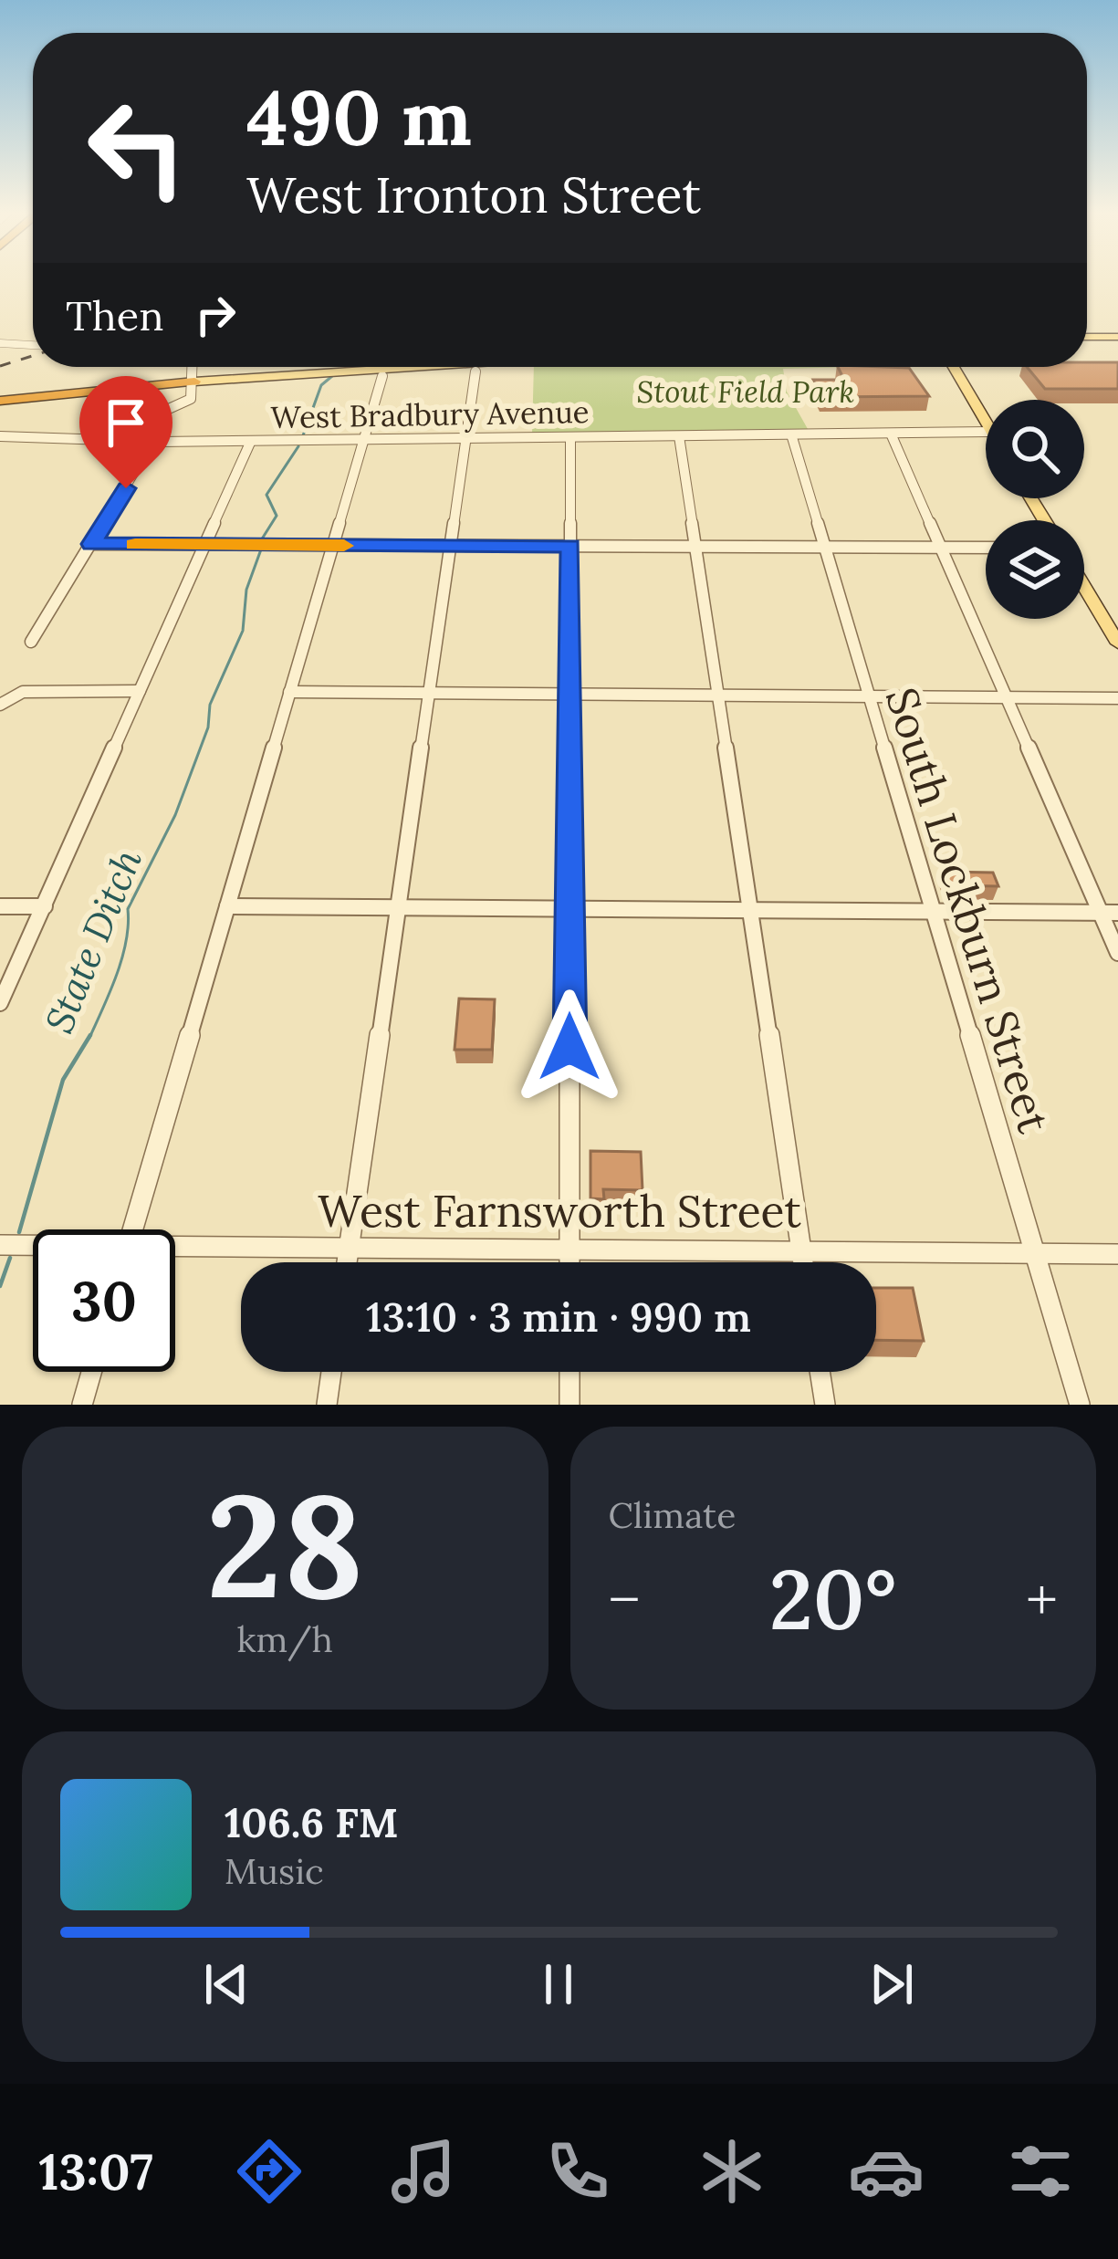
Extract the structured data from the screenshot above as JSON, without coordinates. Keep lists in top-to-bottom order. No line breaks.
{"streets":{"street":["West Bradbury Avenue","South Lockburn Street","West Farnsworth Street"]},"crossings":[["West Bradbury Avenue","South Lockburn Street"],["South Lockburn Street","West Farnsworth Street"]],"water":["State Ditch"],"parks":["Stout Field Park"],"page":{"turn":["490 m","West Ironton Street"],"then":"Then","limit":"30","trip":"13:10 · 3 min · 990 m","tile":[["28","km/h"],"Climate"],"heat":["−","20°","+"],"song":["106.6 FM","Music"],"tabs":"13:07"}}
